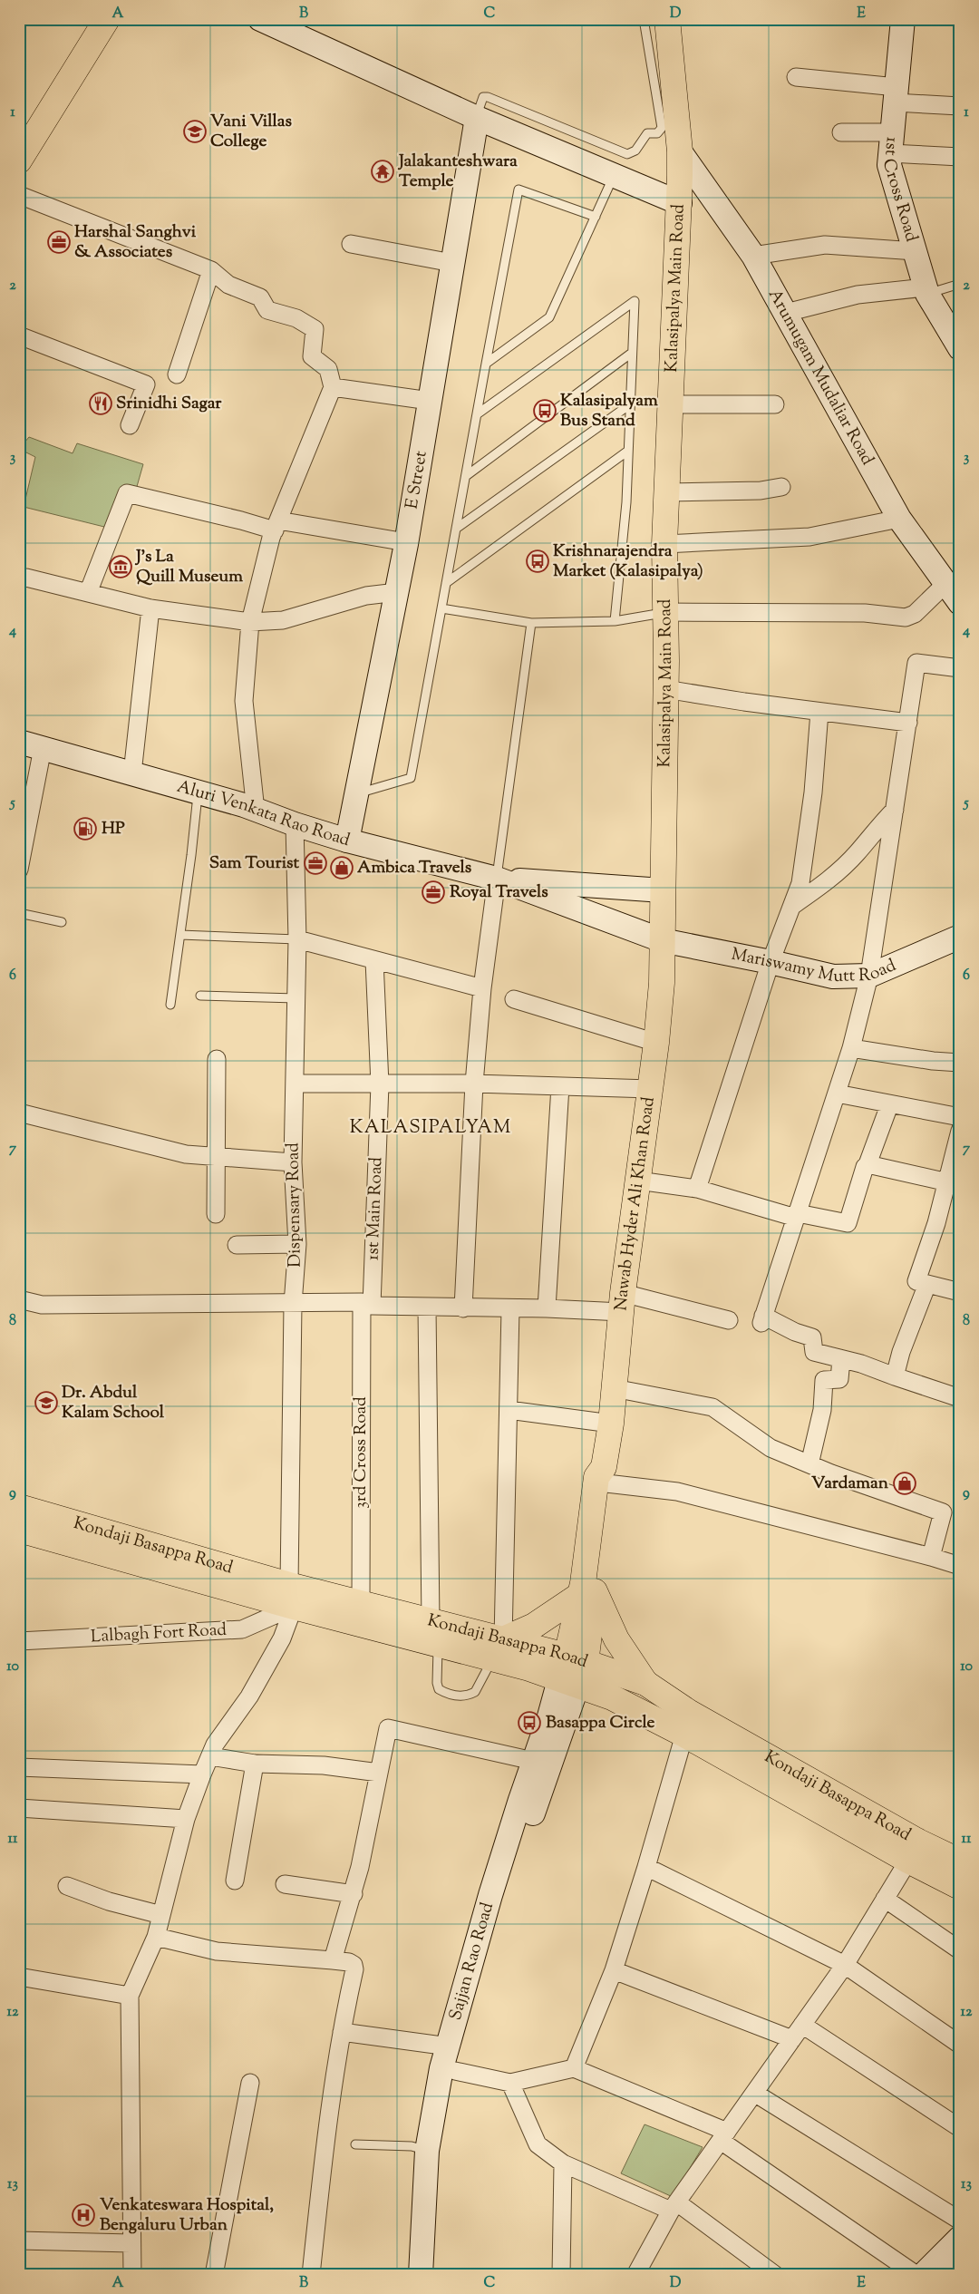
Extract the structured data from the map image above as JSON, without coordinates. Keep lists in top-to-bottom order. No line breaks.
{"streets":{"main road":["Kalasipalya Main Road","Nawab Hyder Ali Khan Road","Kondaji Basappa Road"],"street":["1st Cross Road","Arumugam Mudaliar Road","E Street","Aluri Venkata Rao Road","Mariswamy Mutt Road","Dispensary Road","1st Main Road","3rd Cross Road","Lalbagh Fort Road","Sajjan Rao Road"]},"crossings":[["Kalasipalya Main Road","Arumugam Mudaliar Road"],["Kalasipalya Main Road","Aluri Venkata Rao Road"],["Kalasipalya Main Road","Mariswamy Mutt Road"],["Kalasipalya Main Road","Nawab Hyder Ali Khan Road"],["E Street","Aluri Venkata Rao Road"],["Aluri Venkata Rao Road","Mariswamy Mutt Road"],["Aluri Venkata Rao Road","Nawab Hyder Ali Khan Road"],["Aluri Venkata Rao Road","Dispensary Road"],["Mariswamy Mutt Road","Nawab Hyder Ali Khan Road"],["Nawab Hyder Ali Khan Road","Kondaji Basappa Road"],["Nawab Hyder Ali Khan Road","Sajjan Rao Road"],["Dispensary Road","Kondaji Basappa Road"],["Dispensary Road","Lalbagh Fort Road"],["1st Main Road","3rd Cross Road"],["3rd Cross Road","Kondaji Basappa Road"],["Kondaji Basappa Road","Lalbagh Fort Road"],["Kondaji Basappa Road","Sajjan Rao Road"]],"districts":["KALASIPALYAM"],"places":{"school or university":["Vani Villas College","Dr. Abdul Kalam School"],"temple":["Jalakanteshwara Temple"],"office":["Harshal Sanghvi & Associates","Sam Tourist","Royal Travels"],"restaurant":["Srinidhi Sagar"],"bus stop":["Kalasipalyam Bus Stand","Krishnarajendra Market (Kalasipalya)","Basappa Circle"],"museum":["J's La Quill Museum"],"fuel station":["HP"],"shop":["Ambica Travels","Vardaman"],"hospital":["Venkateswara Hospital, Bengaluru Urban"]},"grid":{"columns":["A","B","C","D","E"],"rows":["1","2","3","4","5","6","7","8","9","10","11","12","13"]}}
